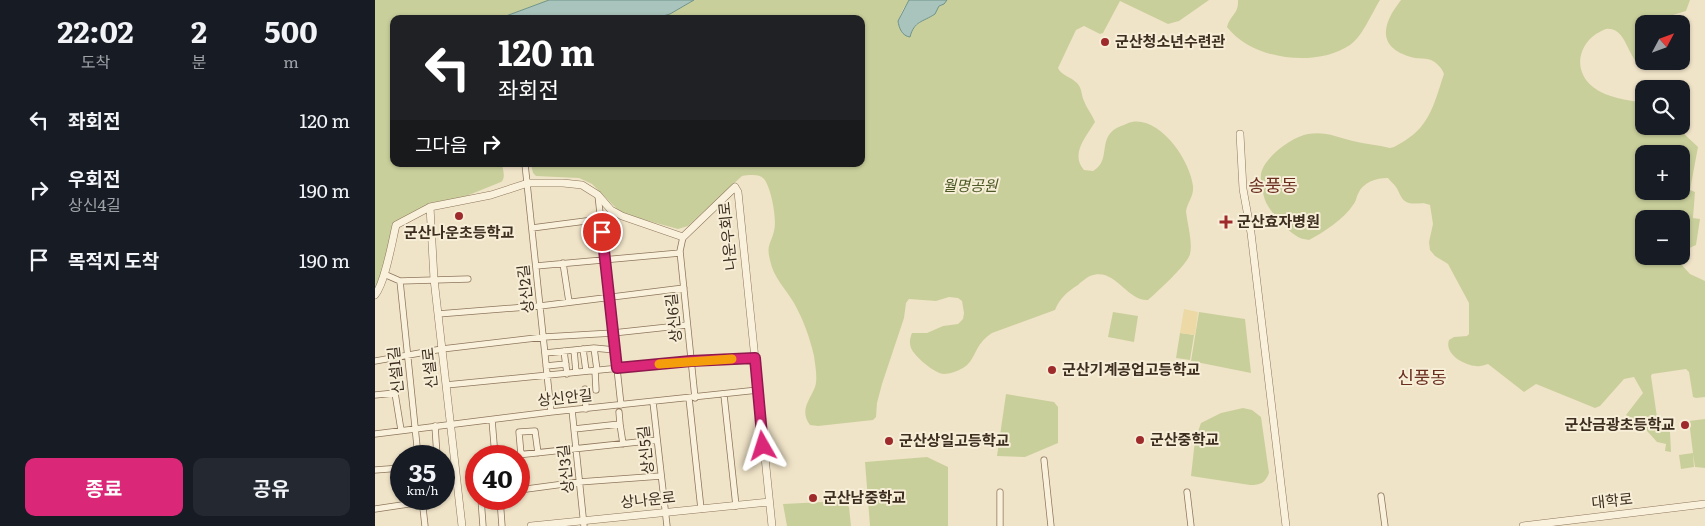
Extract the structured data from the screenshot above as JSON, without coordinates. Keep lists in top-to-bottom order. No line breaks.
{"streets":{"street":["나운우회로","상신2길","상신6길","신설로","신설1길","상신안길","상신5길","상신3길","상나운로","대학로"]},"crossings":[["나운우회로","상신6길"],["나운우회로","상신안길"],["나운우회로","상나운로"],["상신2길","상신안길"],["상신6길","상신안길"],["상신6길","상나운로"],["신설로","상신안길"],["신설1길","상신안길"],["상신안길","상신5길"],["상신안길","상신3길"],["상신5길","상나운로"],["상신3길","상나운로"]],"districts":["송풍동","신풍동"],"parks":["월명공원"],"places":{"other":["군산청소년수련관","군산나운초등학교","군산기계공업고등학교","군산금광초등학교","군산중학교","군산상일고등학교","군산남중학교"],"health":["군산효자병원"]},"north":"top right","page":{"eta":["22:02","도착","2","분","500","m"],"map_buttons":["+","−"],"turn":["120 m","좌회전"],"list":[{"name":"좌회전","value":"120 m"},{"name":"우회전","note":"상신4길","value":"190 m"},{"name":"목적지 도착","value":"190 m"}],"then":"그다음","speed":"35 km/h","limit":"40","buttons":["종료","공유"]}}
